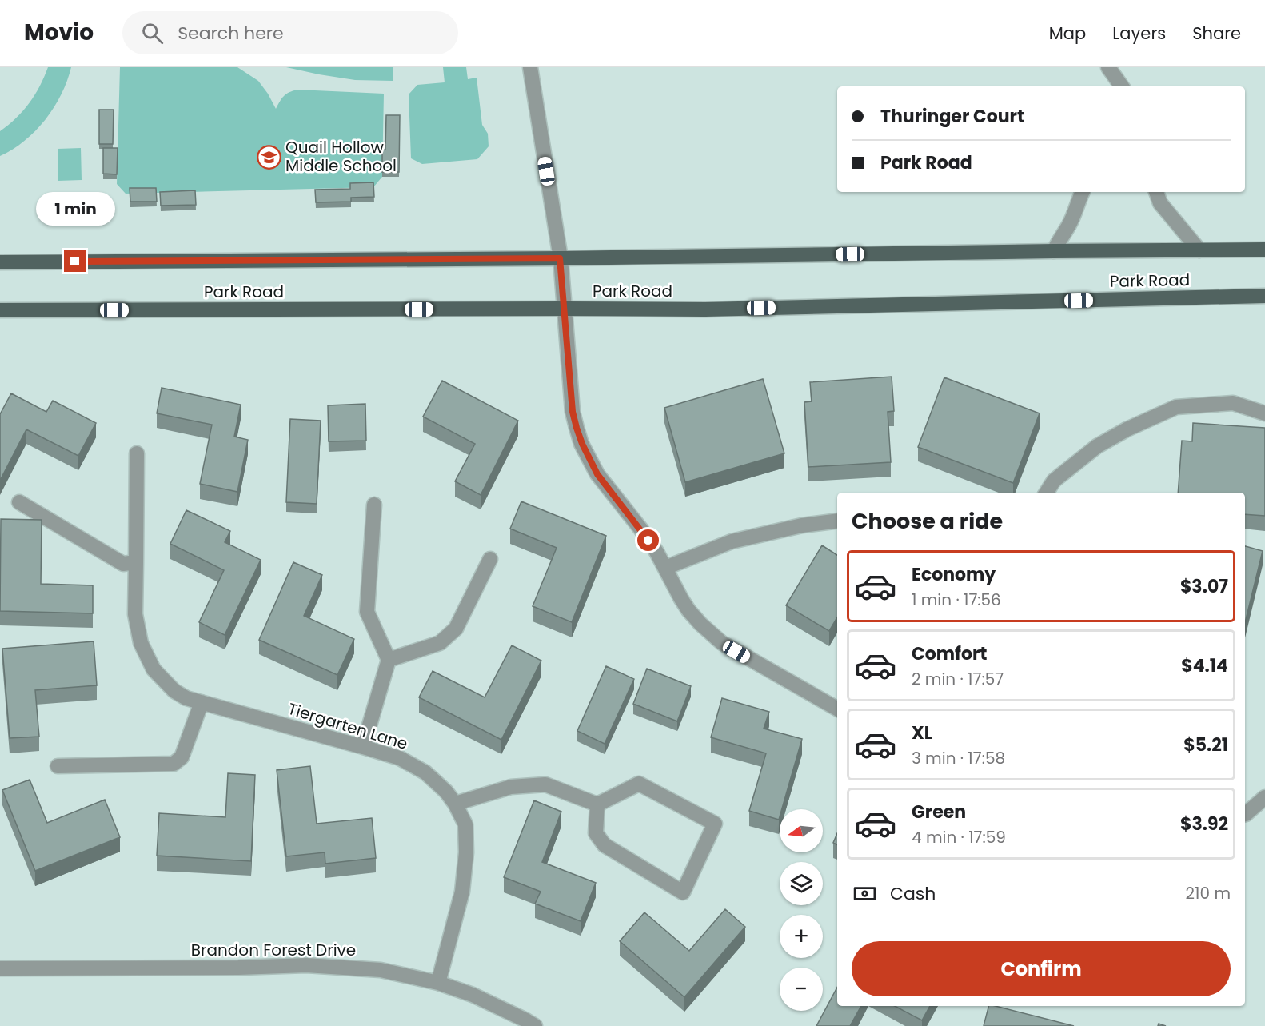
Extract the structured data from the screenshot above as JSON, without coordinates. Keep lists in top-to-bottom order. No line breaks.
{"streets":{"main road":["Park Road"],"street":["Tiergarten Lane","Brandon Forest Drive"]},"crossings":[["Tiergarten Lane","Brandon Forest Drive"]],"places":{"school or university":["Quail Hollow Middle School"]},"north":"left","page":{"header":"Movio","search":"Search here","nav":["Map","Layers","Share"],"banner":["Thuringer Court","Park Road"],"bubble":"1 min","heading":"Choose a ride","list":[{"name":"Economy","note":"1 min · 17:56","value":"$3.07"},{"name":"Comfort","note":"2 min · 17:57","value":"$4.14"},{"name":"XL","note":"3 min · 17:58","value":"$5.21"},{"name":"Green","note":"4 min · 17:59","value":"$3.92"}],"map_buttons":["+","−"],"pay":["Cash","210 m"],"buttons":"Confirm"}}
